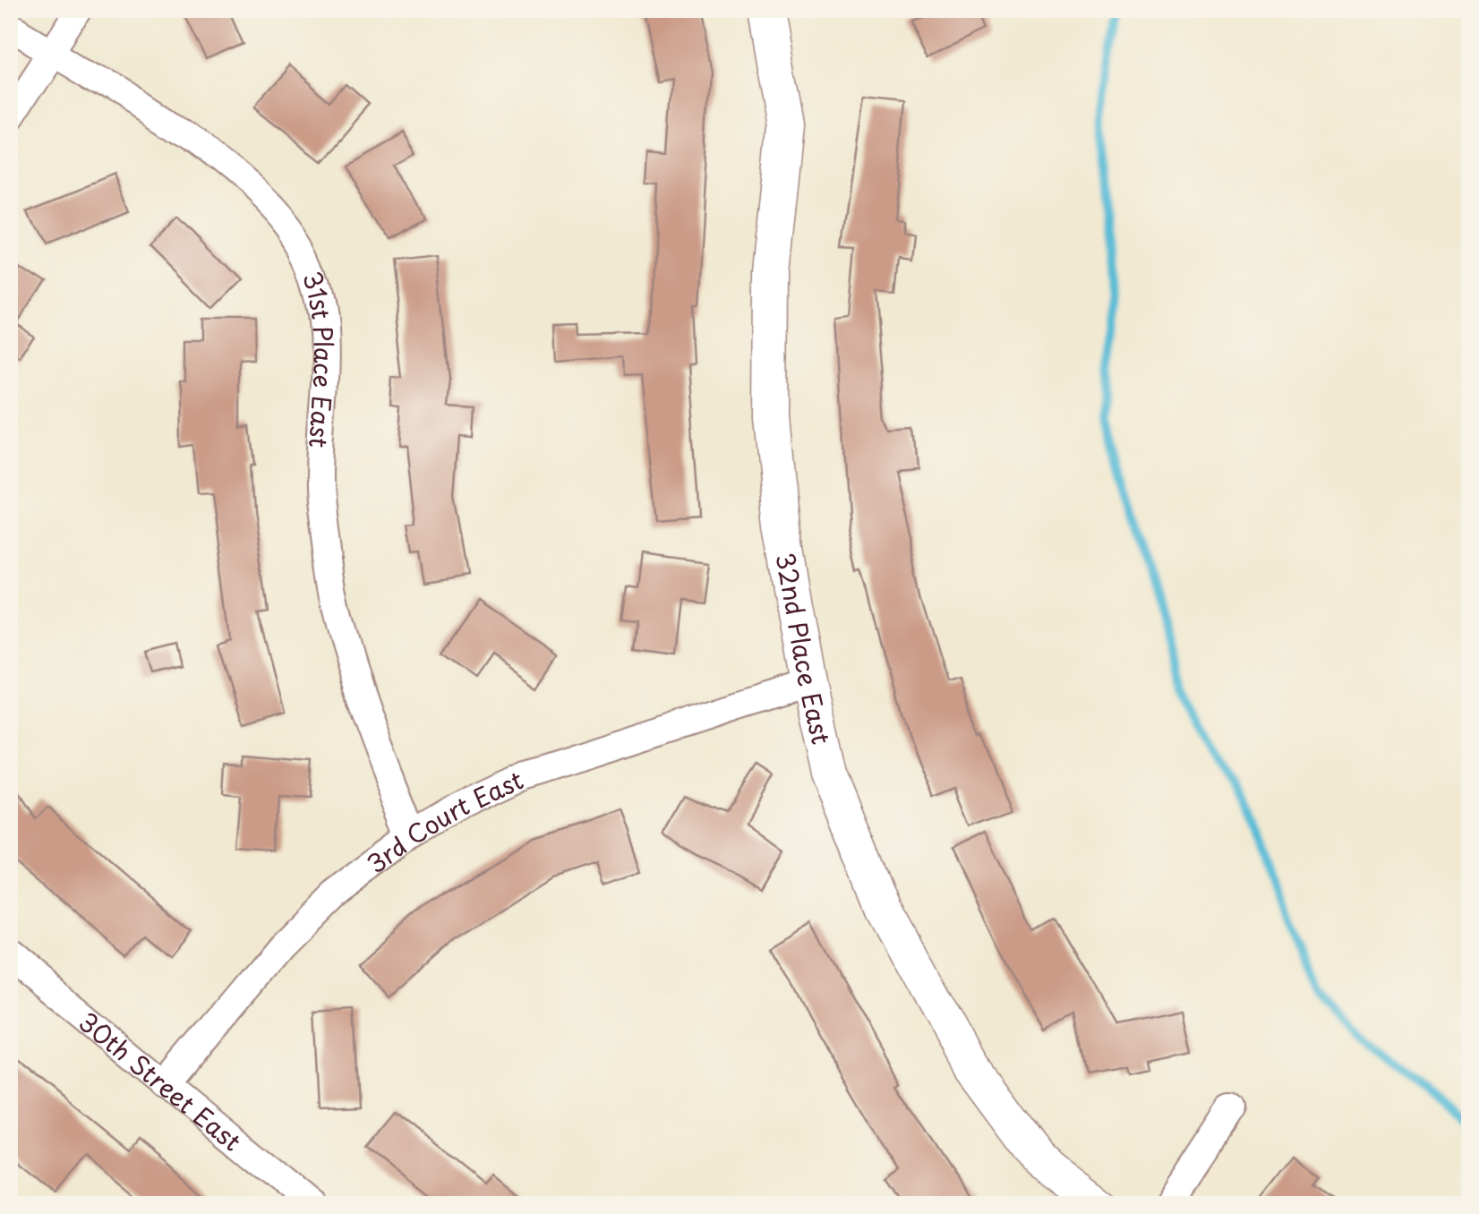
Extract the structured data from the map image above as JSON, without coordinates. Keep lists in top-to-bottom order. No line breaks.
{"streets":{"street":["31st Place East","32nd Place East","3rd Court East","30th Street East"]},"crossings":[["31st Place East","3rd Court East"],["32nd Place East","3rd Court East"],["3rd Court East","30th Street East"]]}
